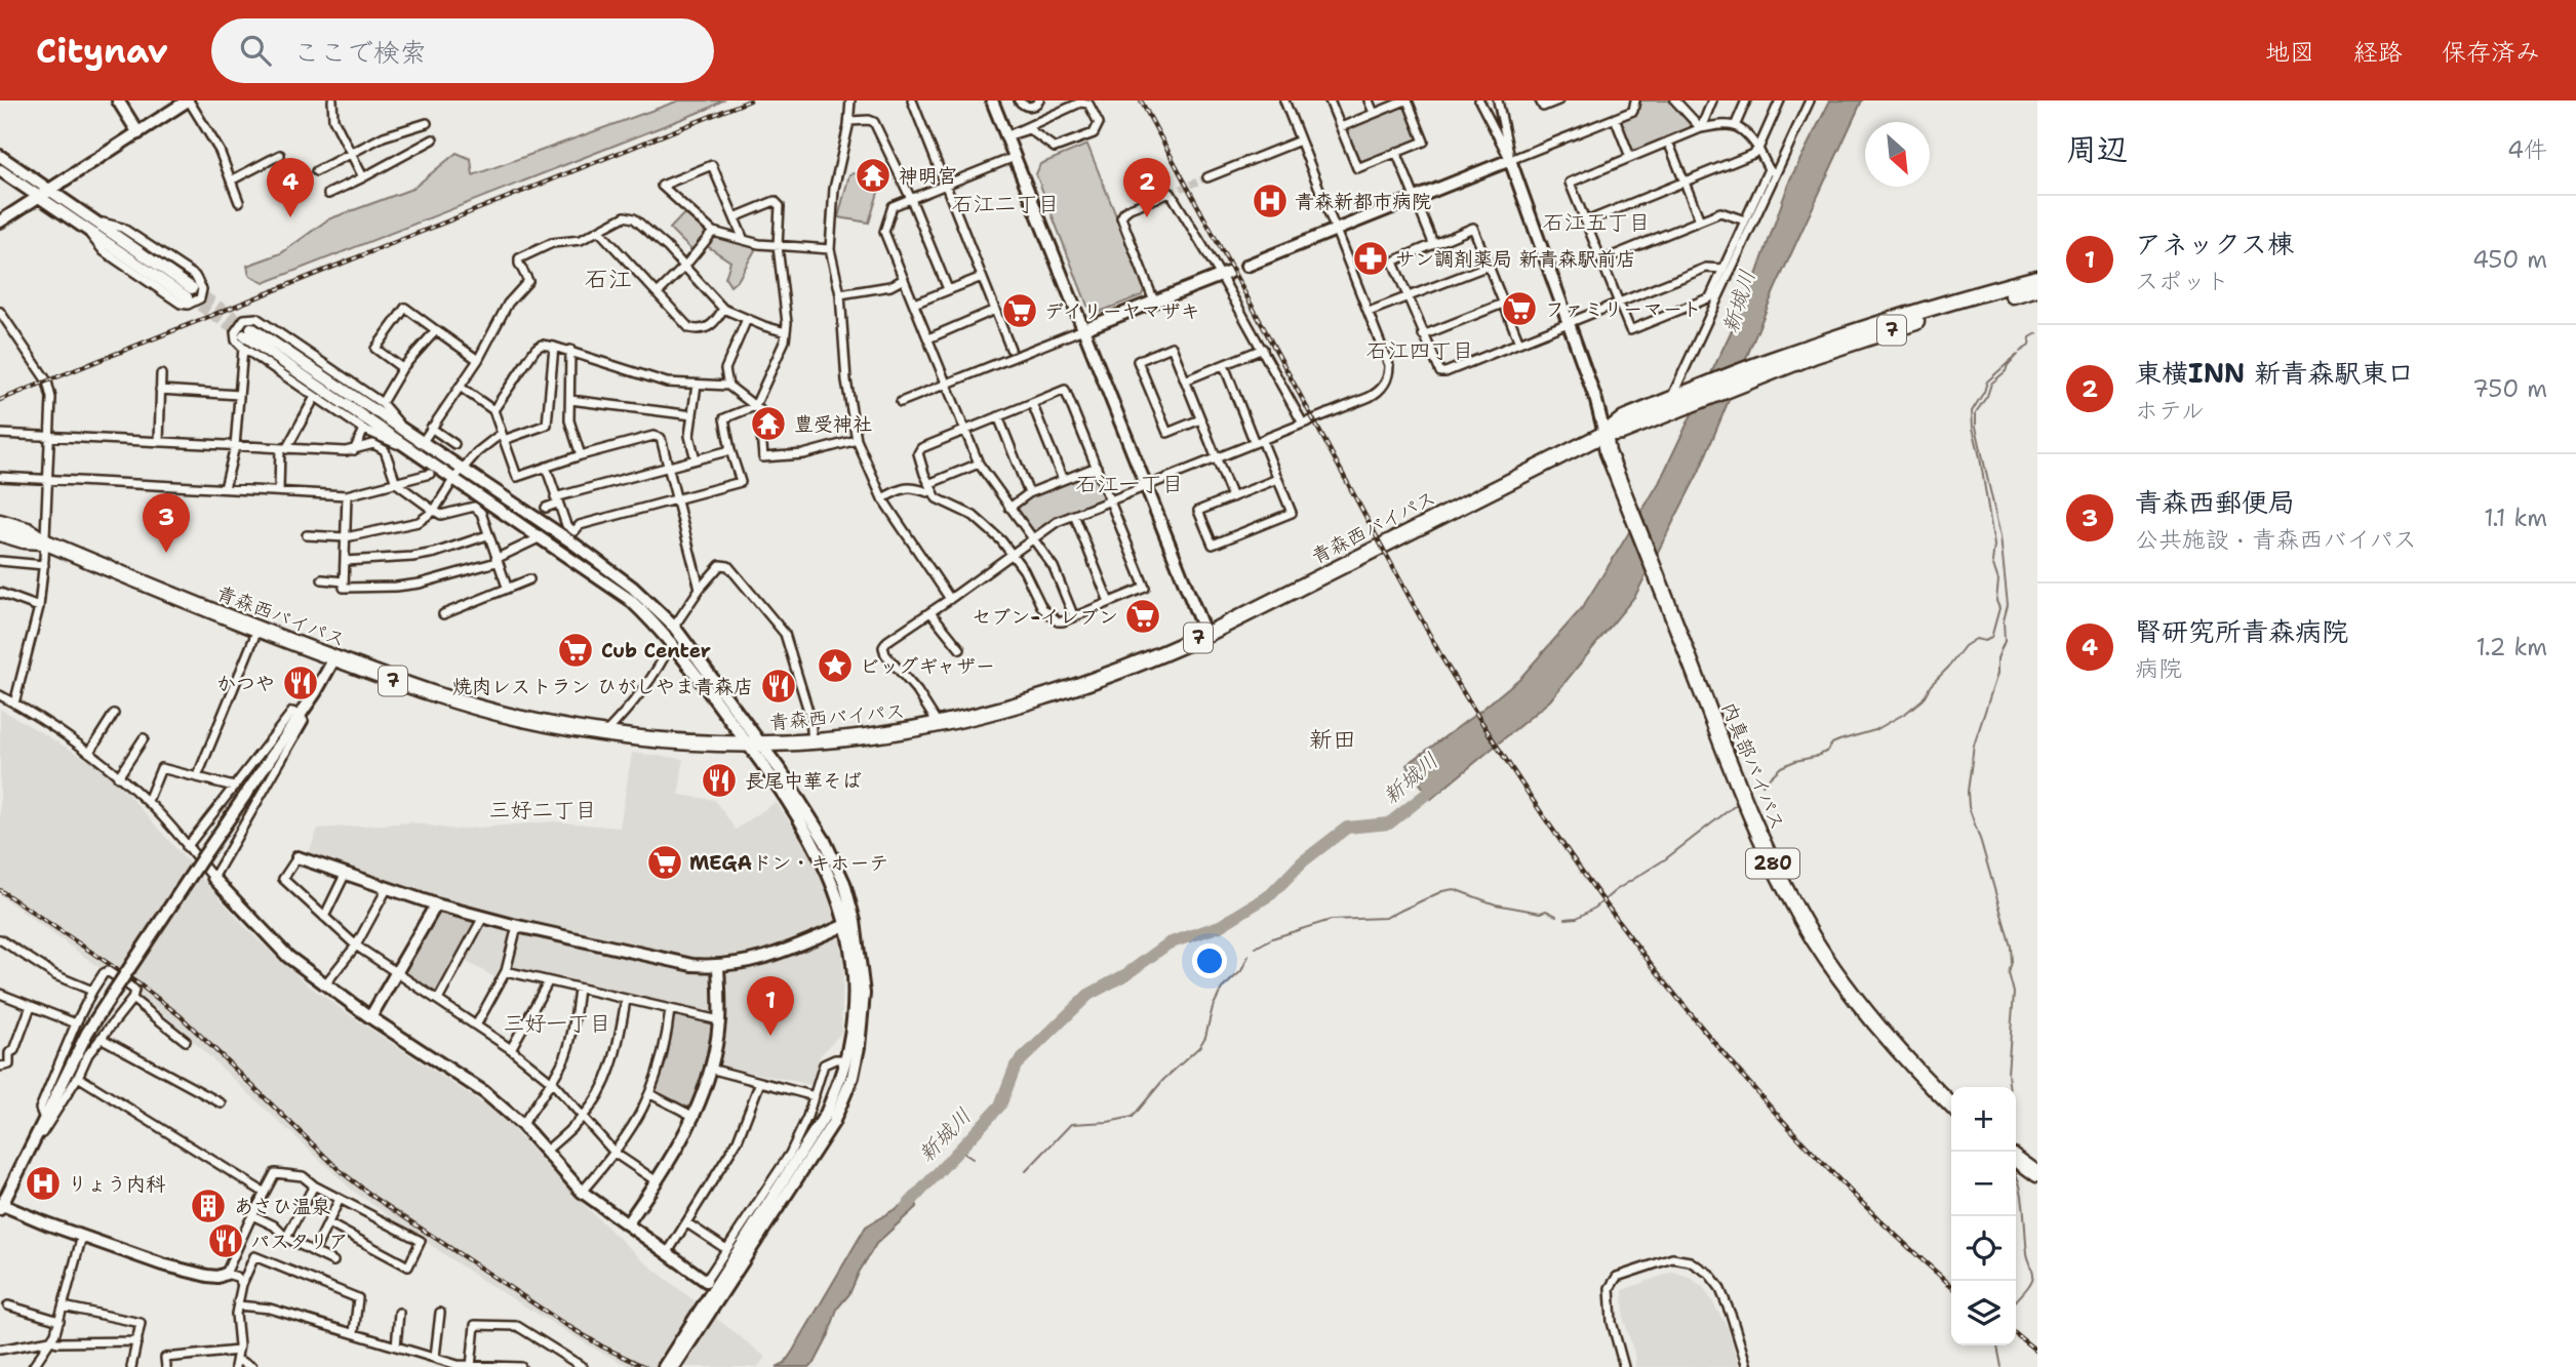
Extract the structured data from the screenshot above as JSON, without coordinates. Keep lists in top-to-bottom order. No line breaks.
{"streets":{"highway":["7","青森西バイパス","内真部バイパス","280"]},"crossings":[["青森西バイパス","内真部バイパス"]],"districts":["石江二丁目","石江五丁目","石江","石江四丁目","石江一丁目","新田","三好二丁目","三好一丁目"],"water":["新城川"],"places":{"temple":["神明宮","豊受神社"],"hospital":["青森新都市病院","りょう内科"],"pharmacy":["サン調剤薬局 新青森駅前店"],"supermarket":["ファミリーマート","デイリーヤマザキ","セブン-イレブン","Cub Center","MEGAドン・キホーテ"],"place":["ビッグギャザー"],"restaurant":["かつや","焼肉レストラン ひがしやま青森店","長尾中華そば","パスタリア"],"building":["あさひ温泉"]},"north":"bottom right","page":{"header":"Citynav","search":"ここで検索","nav":["地図","経路","保存済み"],"heading":["周辺","4件"],"pins":["2","4","3","1"],"list":[{"mark":"1","name":"アネックス棟","note":"スポット","value":"450 m"},{"mark":"2","name":"東横INN 新青森駅東口","note":"ホテル","value":"750 m"},{"mark":"3","name":"青森西郵便局","note":"公共施設 · 青森西バイパス","value":"1.1 km"},{"mark":"4","name":"腎研究所青森病院","note":"病院","value":"1.2 km"}],"map_buttons":["+","−"]}}
